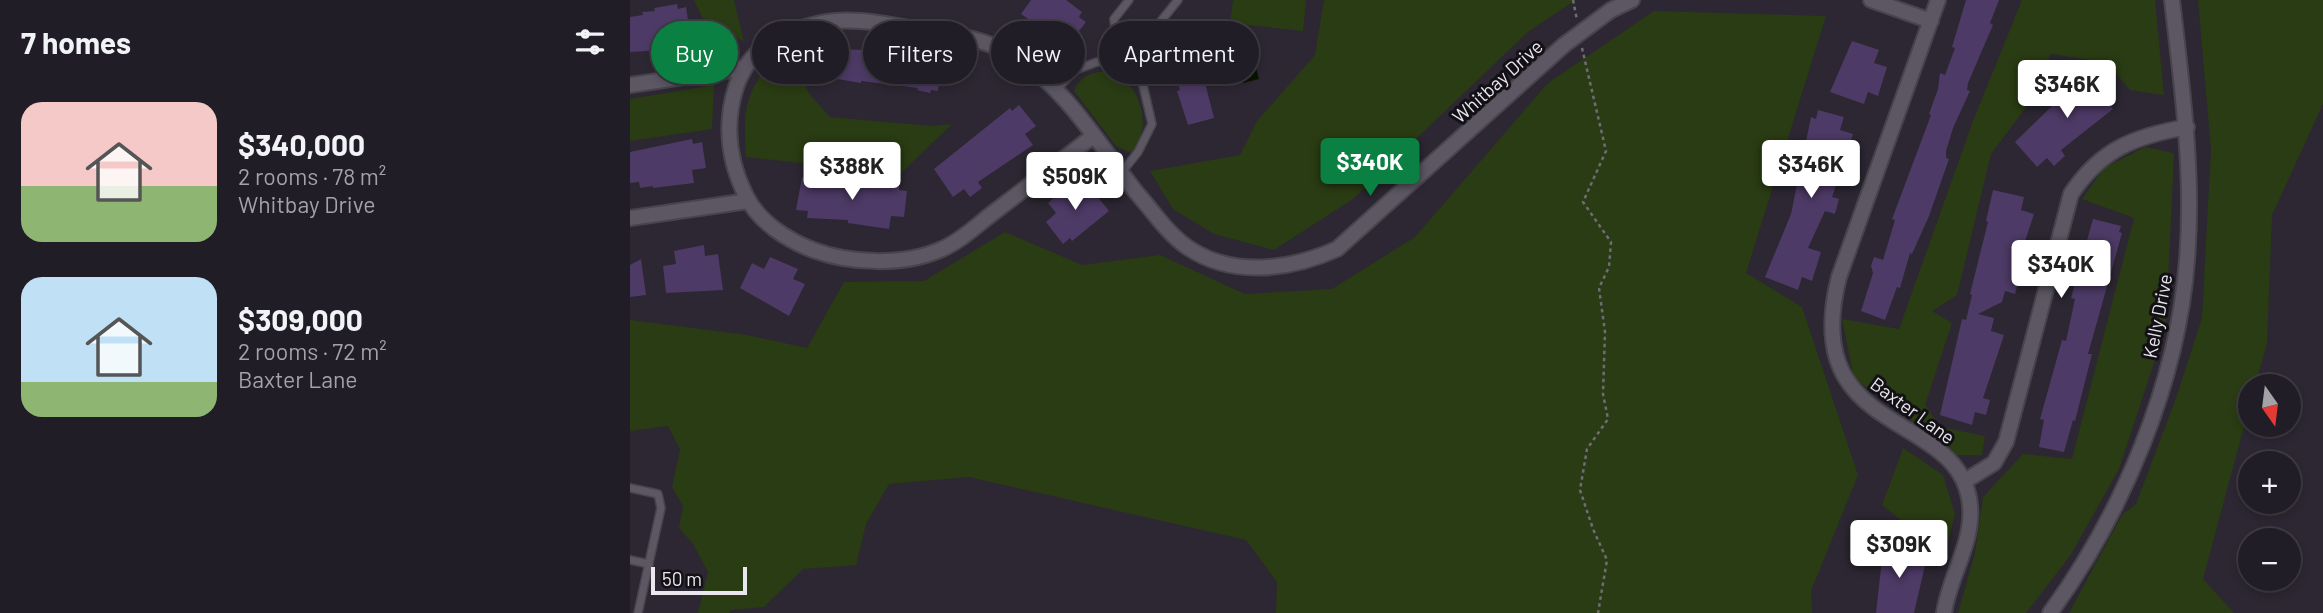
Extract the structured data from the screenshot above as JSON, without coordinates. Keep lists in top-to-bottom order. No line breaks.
{"streets":{"street":["Whitbay Drive","Kelly Drive","Baxter Lane"]},"scale_bar":"50 m","north":"bottom","page":{"heading":"7 homes","chip":["Buy","Rent","Filters","New","Apartment"],"price":["$346K","$340K","$346K","$388K","$509K","$340K","$309K"],"list":[{"name":"$340,000","note":"2 rooms · 78 m² · Whitbay Drive"},{"name":"$309,000","note":"2 rooms · 72 m² · Baxter Lane"}],"map_buttons":["+","−"],"scale":"50 m"}}
